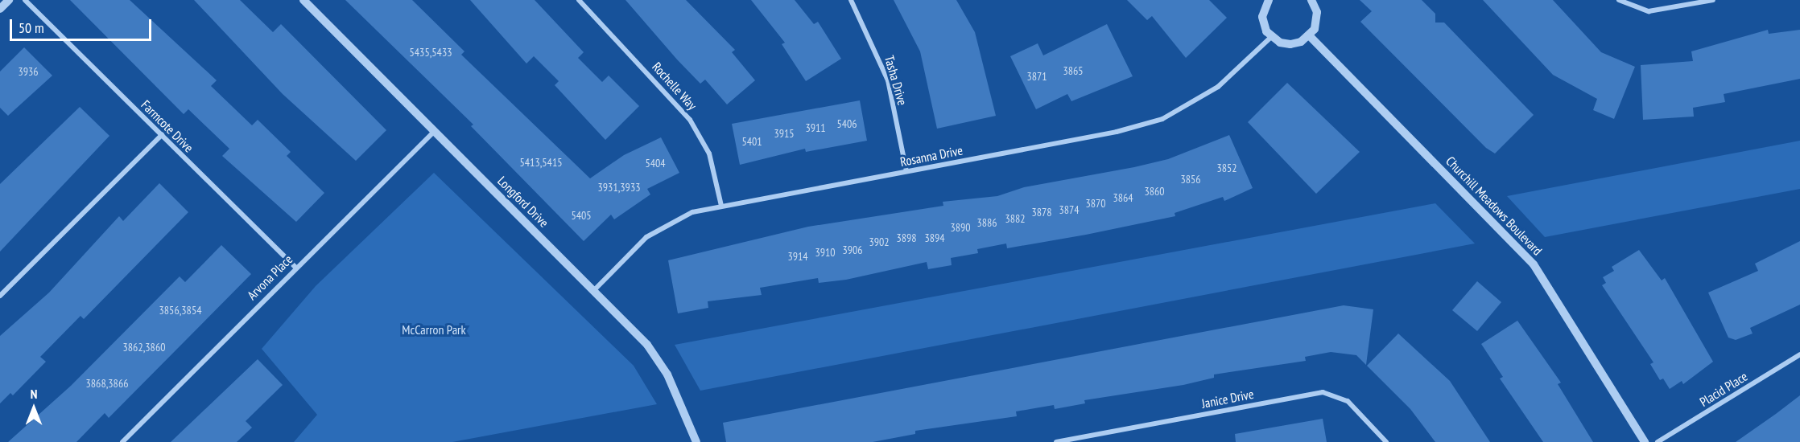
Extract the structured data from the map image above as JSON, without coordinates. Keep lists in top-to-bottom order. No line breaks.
{"streets":{"street":["Tasha Drive","Rochelle Way","Farmcote Drive","Rosanna Drive","Longford Drive","Churchill Meadows Boulevard","Arvona Place","Placid Place","Janice Drive"]},"crossings":[["Tasha Drive","Rosanna Drive"],["Rochelle Way","Rosanna Drive"],["Farmcote Drive","Arvona Place"],["Rosanna Drive","Longford Drive"],["Longford Drive","Arvona Place"]],"parks":["McCarron Park"],"house_numbers":["5435,5433","3865","3936","3871","5406","3911","3915","5401","5413,5415","5404","3852","3856","3931,3933","3860","3864","3870","3874","3878","5405","3882","3886","3890","3898","3894","3902","3906","3910","3914","3856,3854","3862,3860","3868,3866"],"scale_bar":"50 m","north":"top"}
